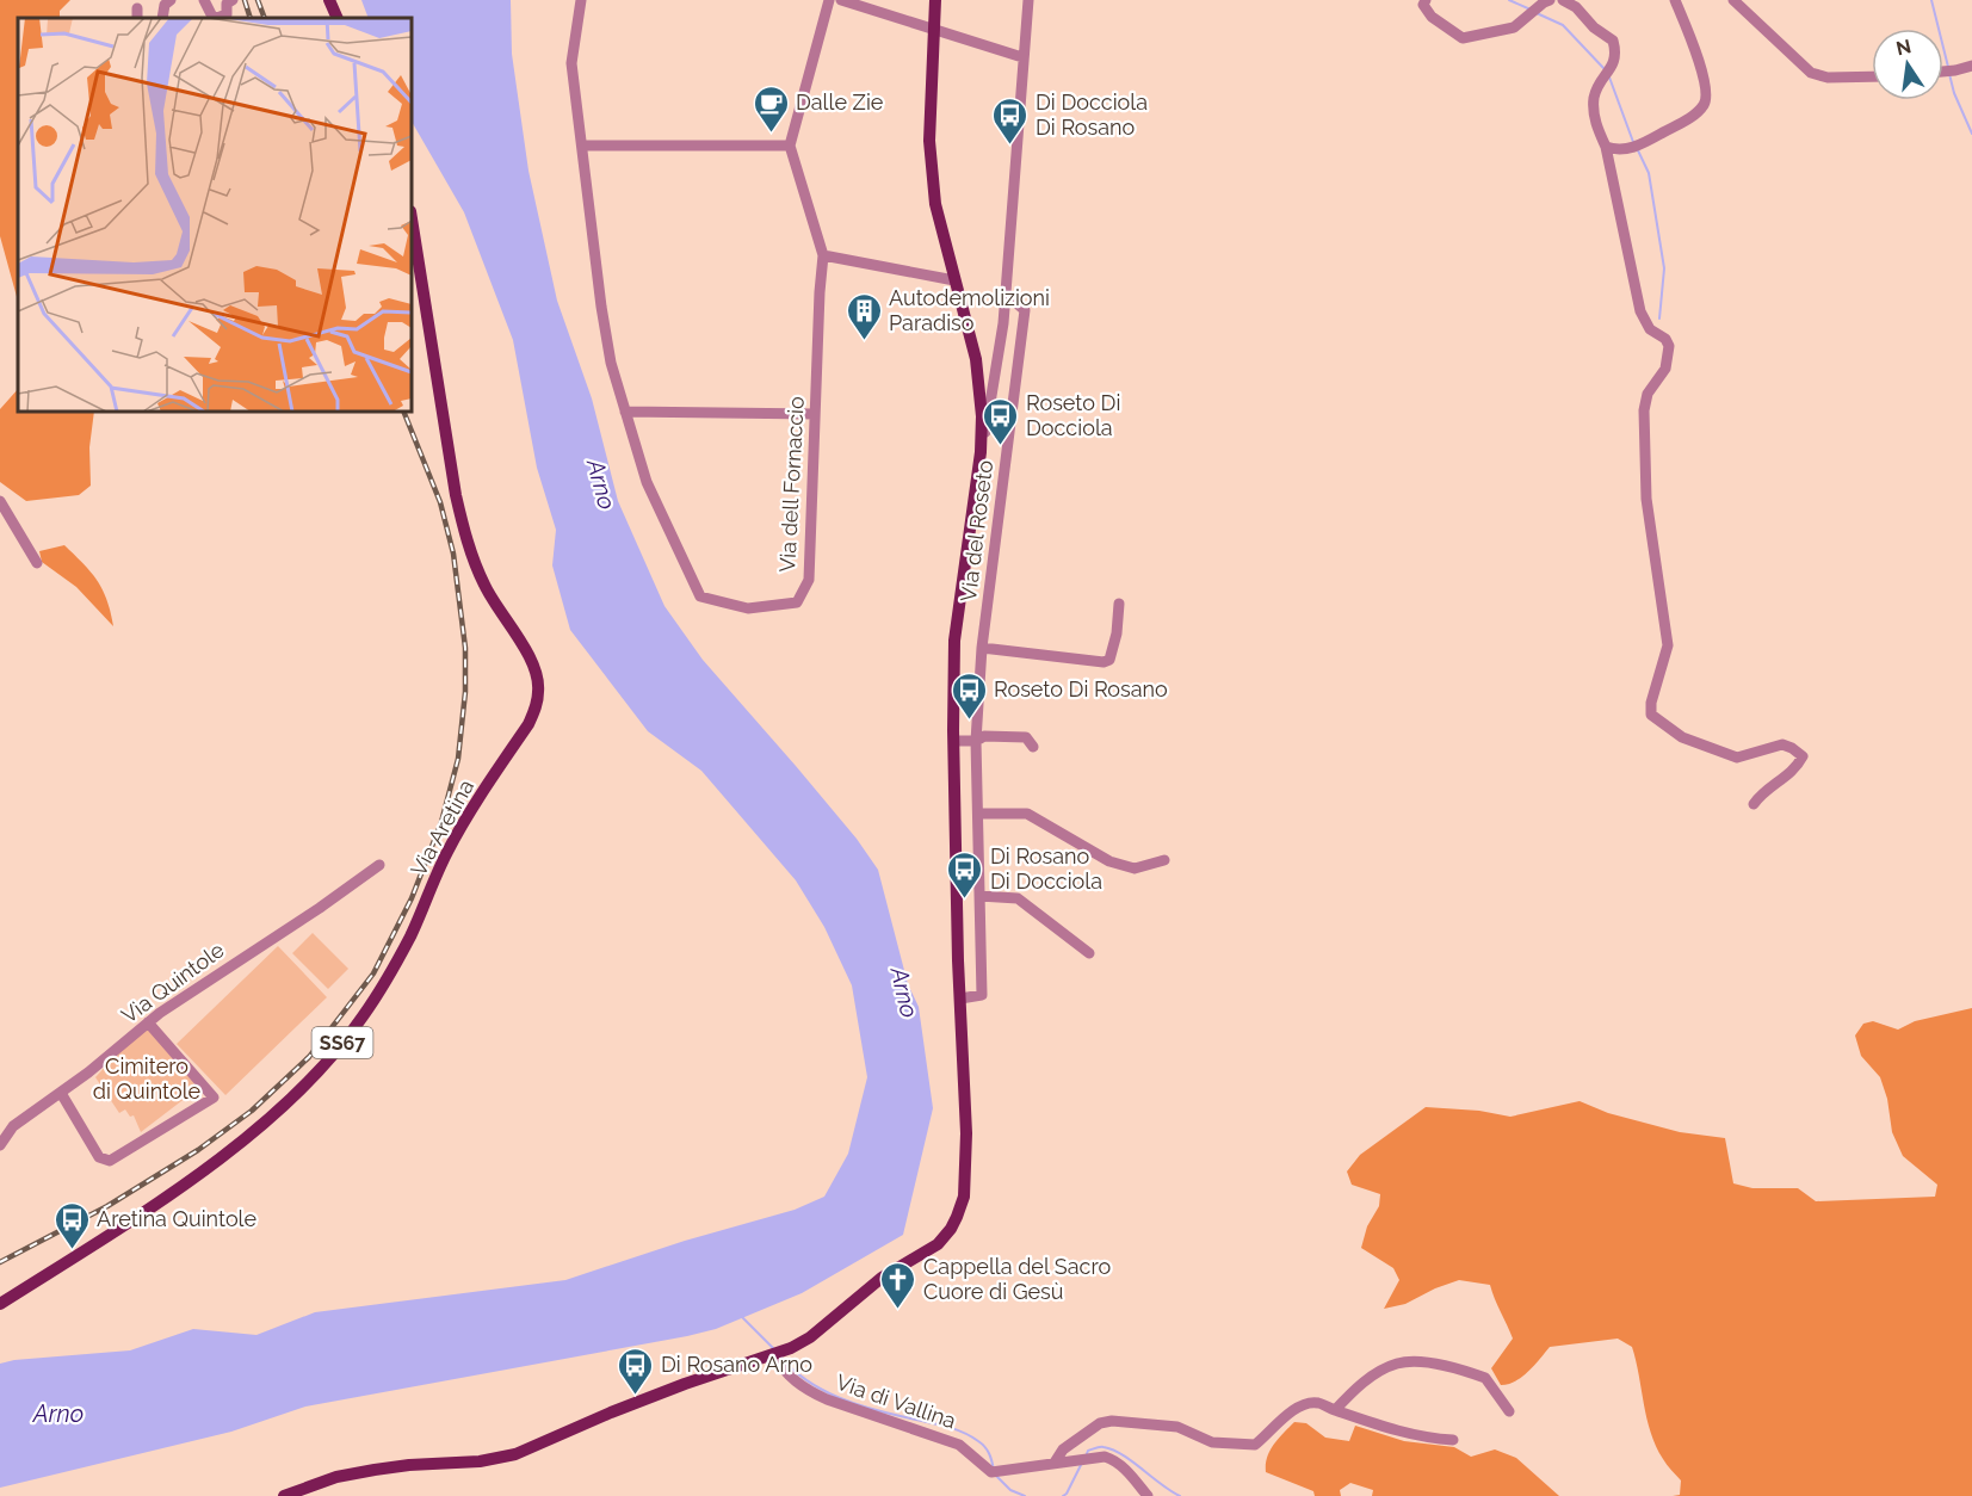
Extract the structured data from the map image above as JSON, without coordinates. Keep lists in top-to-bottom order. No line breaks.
{"streets":{"main road":["Via Aretina","SS67"],"street":["Via dell Fornaccio","Via del Roseto","Via Quintole","Via di Vallina"]},"water":["Arno"],"parks":["Cimitero di Quintole"],"places":{"cafe":["Dalle Zie"],"bus stop":["Di Docciola Di Rosano","Roseto Di Docciola","Roseto Di Rosano","Di Rosano Di Docciola","Aretina Quintole","Di Rosano Arno"],"building":["Autodemolizioni Paradiso"],"church":["Cappella del Sacro Cuore di Gesù"]},"north":"top"}
